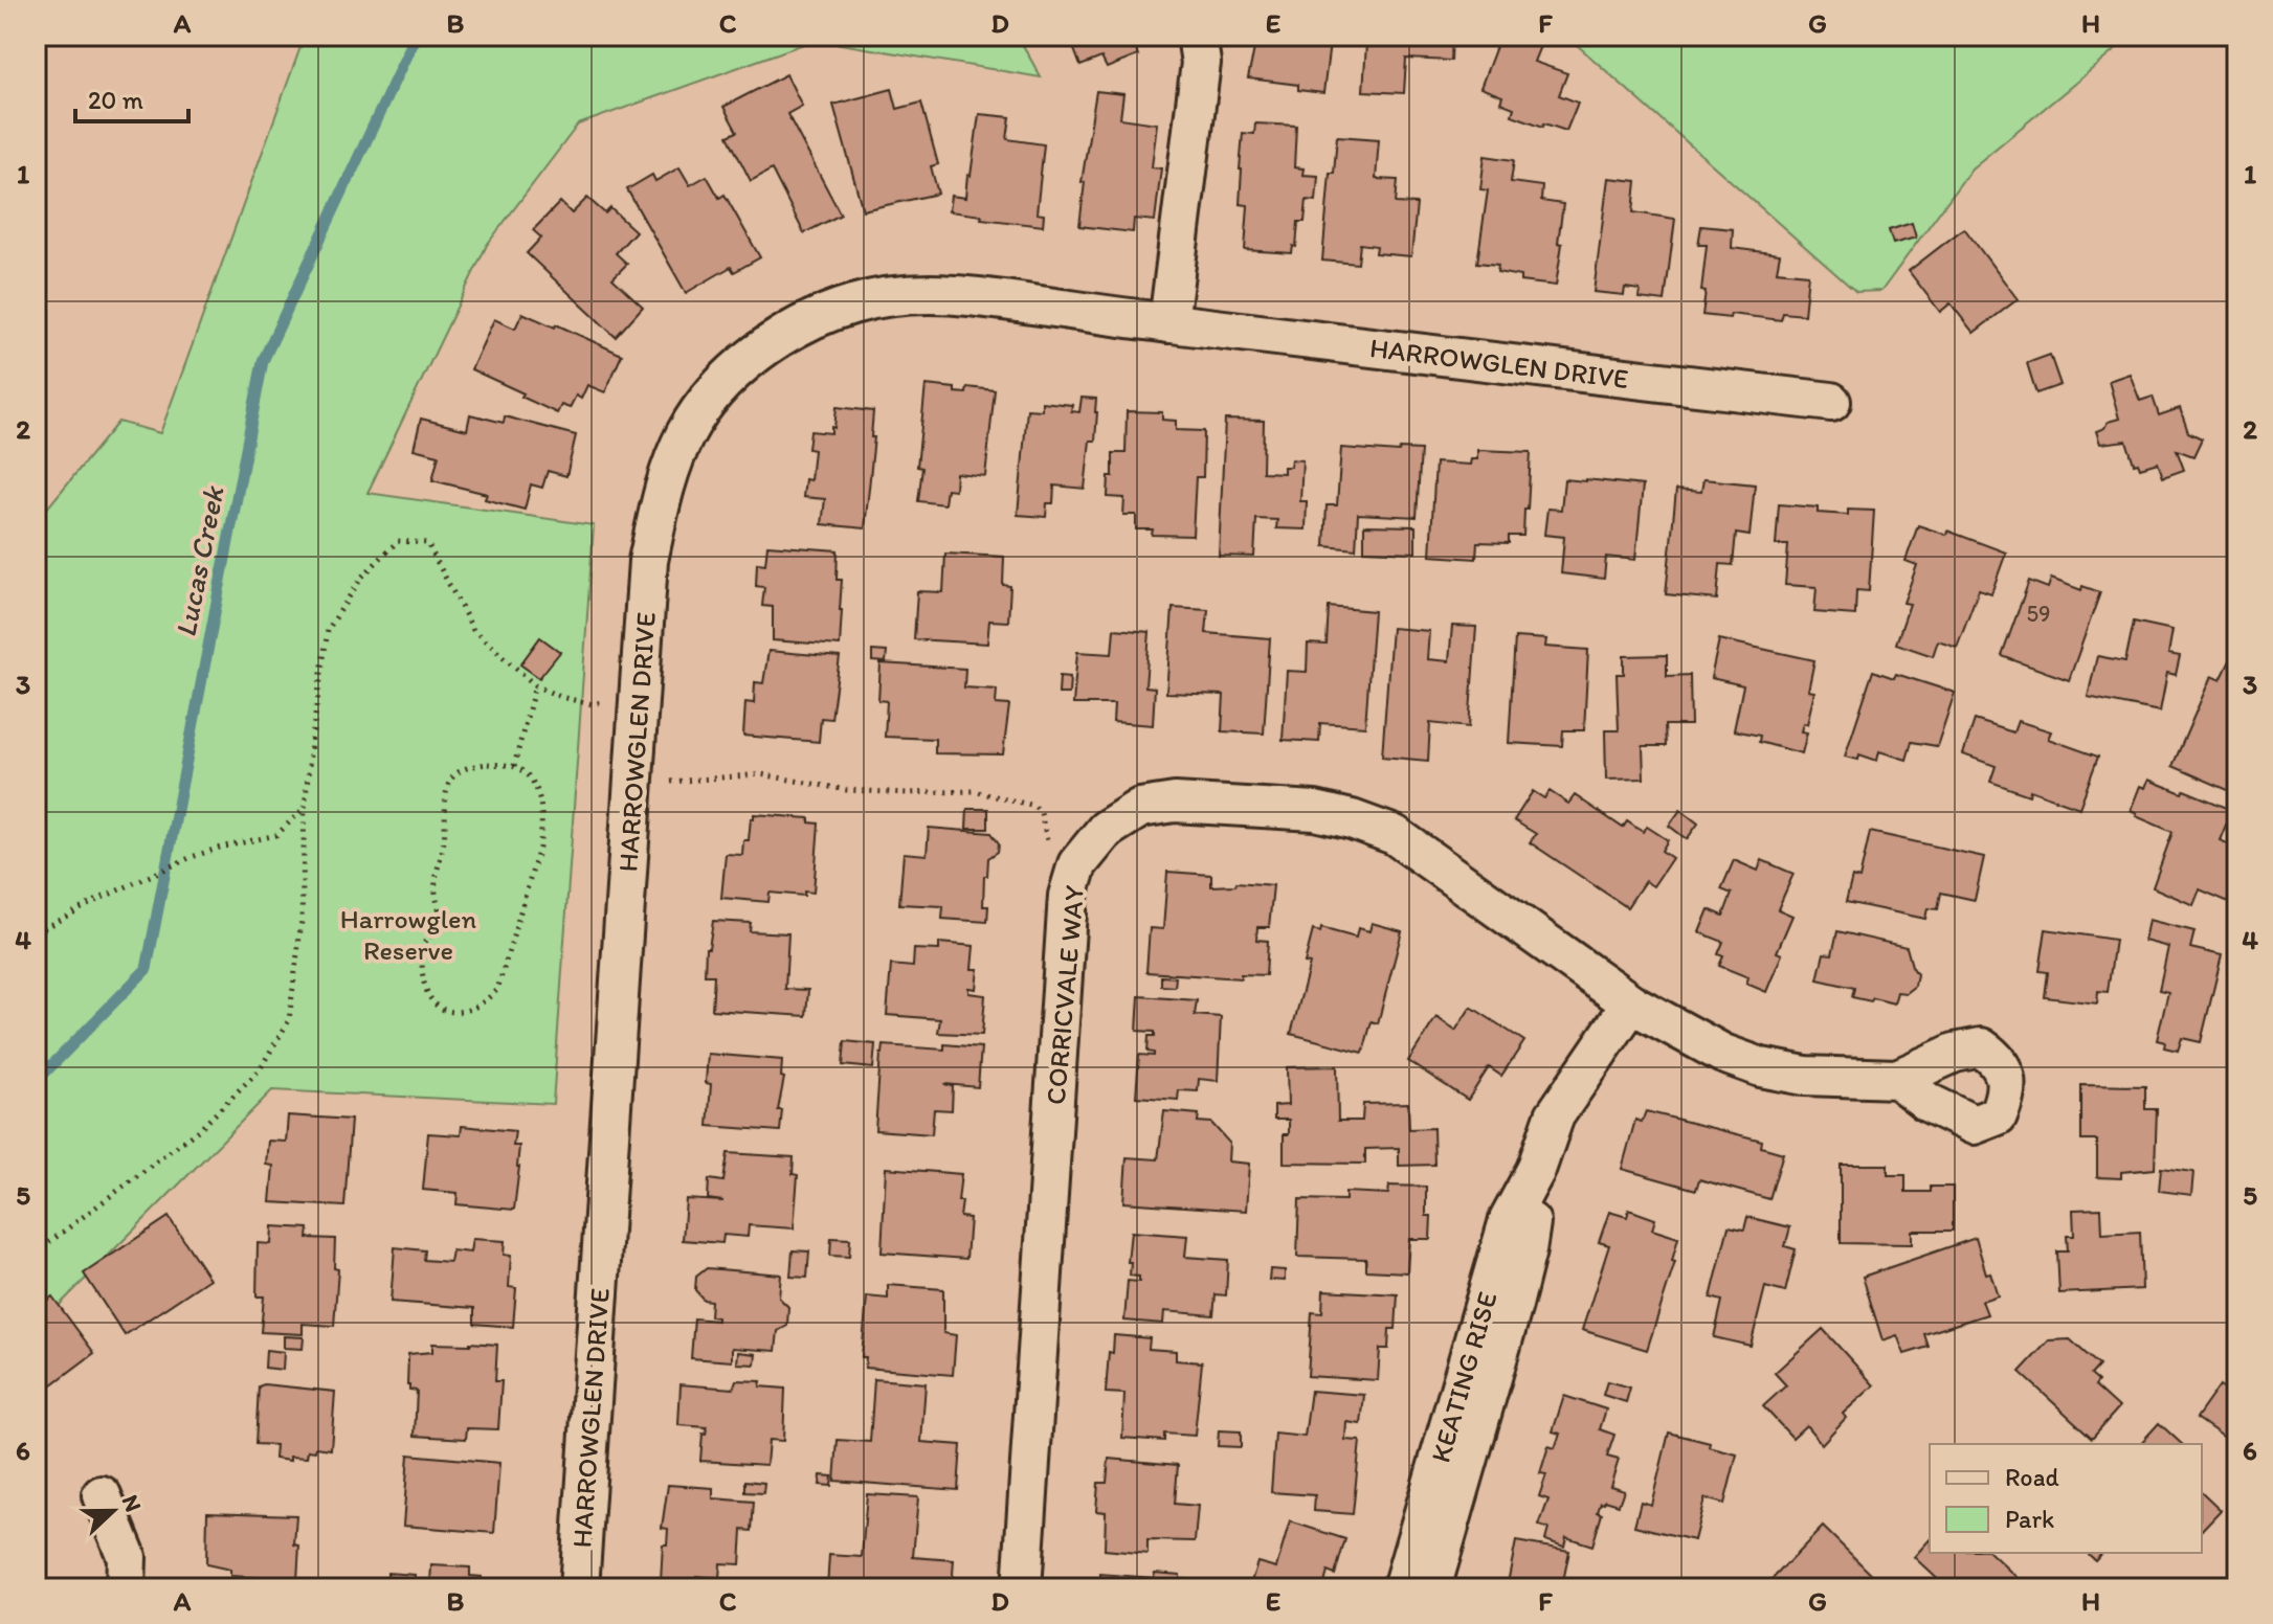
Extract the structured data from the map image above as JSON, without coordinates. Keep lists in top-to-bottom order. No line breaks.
{"streets":{"street":["HARROWGLEN DRIVE","CORRICVALE WAY","KEATING RISE"]},"crossings":[["CORRICVALE WAY","KEATING RISE"]],"water":["Lucas Creek"],"parks":["Harrowglen Reserve"],"house_numbers":["59"],"legend":["Road","Park"],"scale_bar":"20 m","north":"right","grid":{"columns":["A","B","C","D","E","F","G","H"],"rows":["1","2","3","4","5","6"]}}
